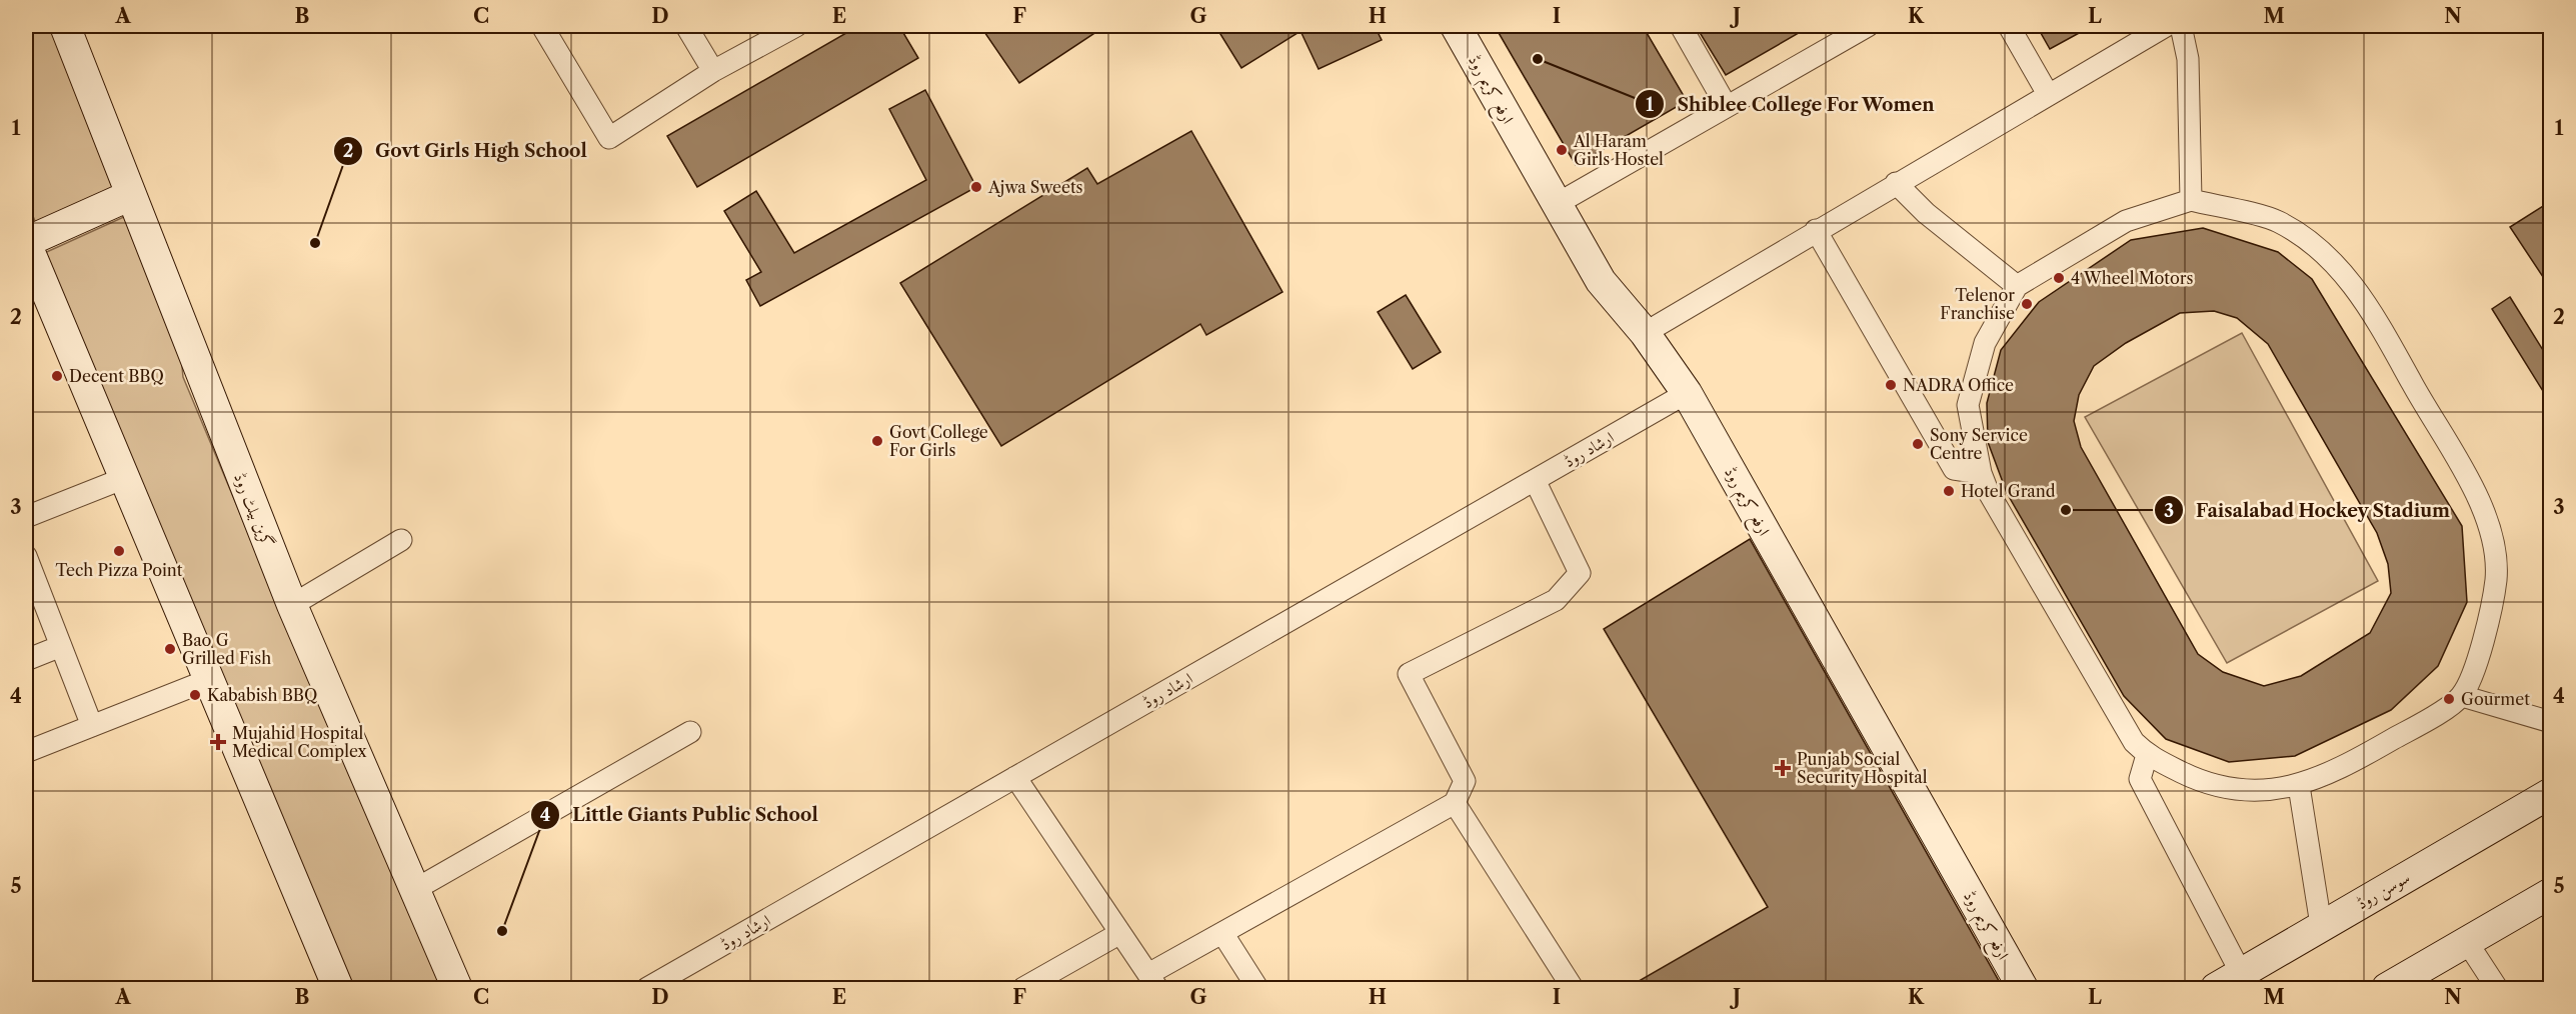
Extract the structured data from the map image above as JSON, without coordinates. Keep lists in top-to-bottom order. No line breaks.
{"streets":{"street":["ارفع کریم روڈ","ارشاد روڈ","گرین بیلٹ روڈ","سوسن روڈ"]},"crossings":[["ارفع کریم روڈ","ارشاد روڈ"]],"places":{"other":["Shiblee College For Women","Al Haram Girls Hostel","Ajwa Sweets","Govt Girls High School","4 Wheel Motors","Telenor Franchise","Decent BBQ","NADRA Office","Govt College For Girls","Sony Service Centre","Hotel Grand","Faisalabad Hockey Stadium","Tech Pizza Point","Bao G Grilled Fish","Kababish BBQ","Gourmet","Little Giants Public School"],"health":["Mujahid Hospital Medical Complex","Punjab Social Security Hospital"]},"grid":{"columns":["A","B","C","D","E","F","G","H","I","J","K","L","M","N"],"rows":["1","2","3","4","5"]}}
